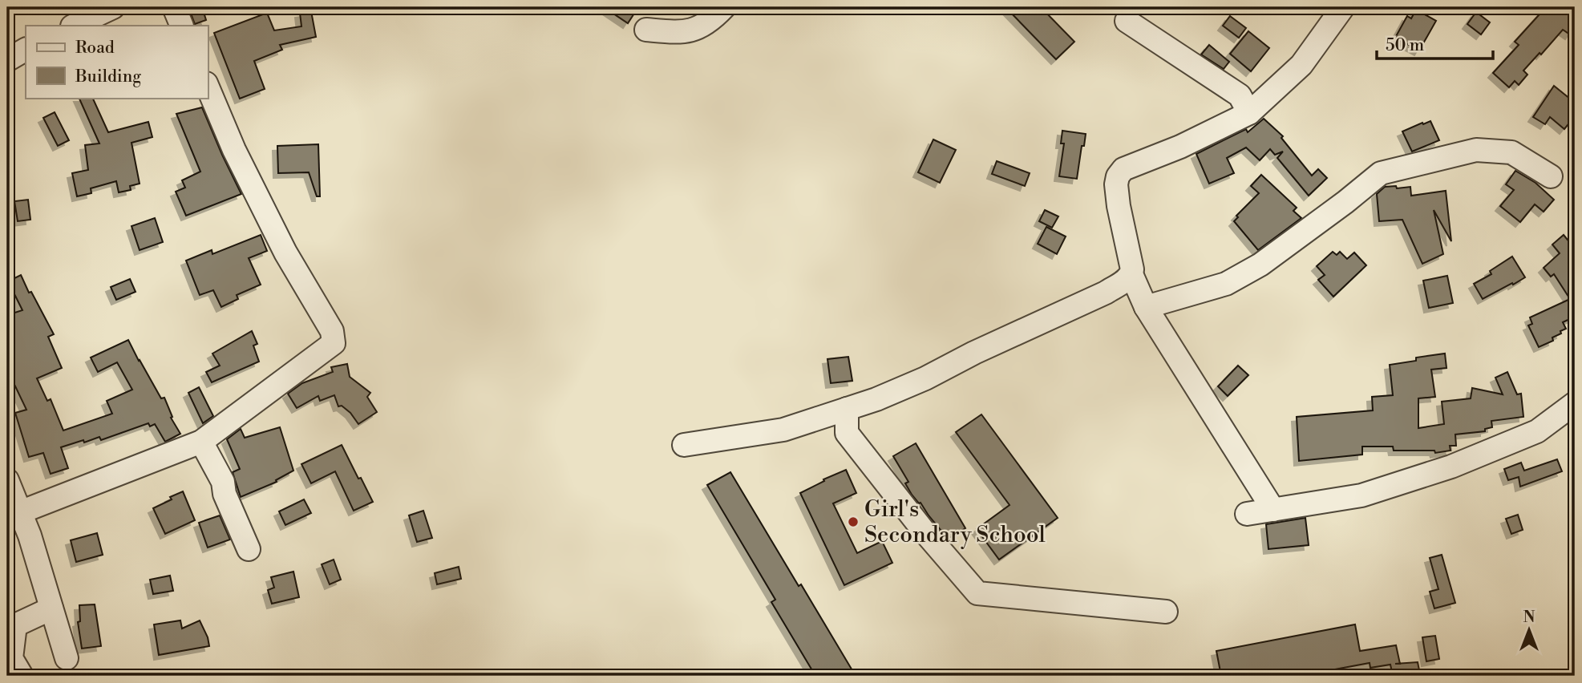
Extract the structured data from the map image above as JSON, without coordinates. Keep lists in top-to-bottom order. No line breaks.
{"places":["Girl's Secondary School"],"legend":["Road","Building"],"scale_bar":"50 m","north":"top"}
